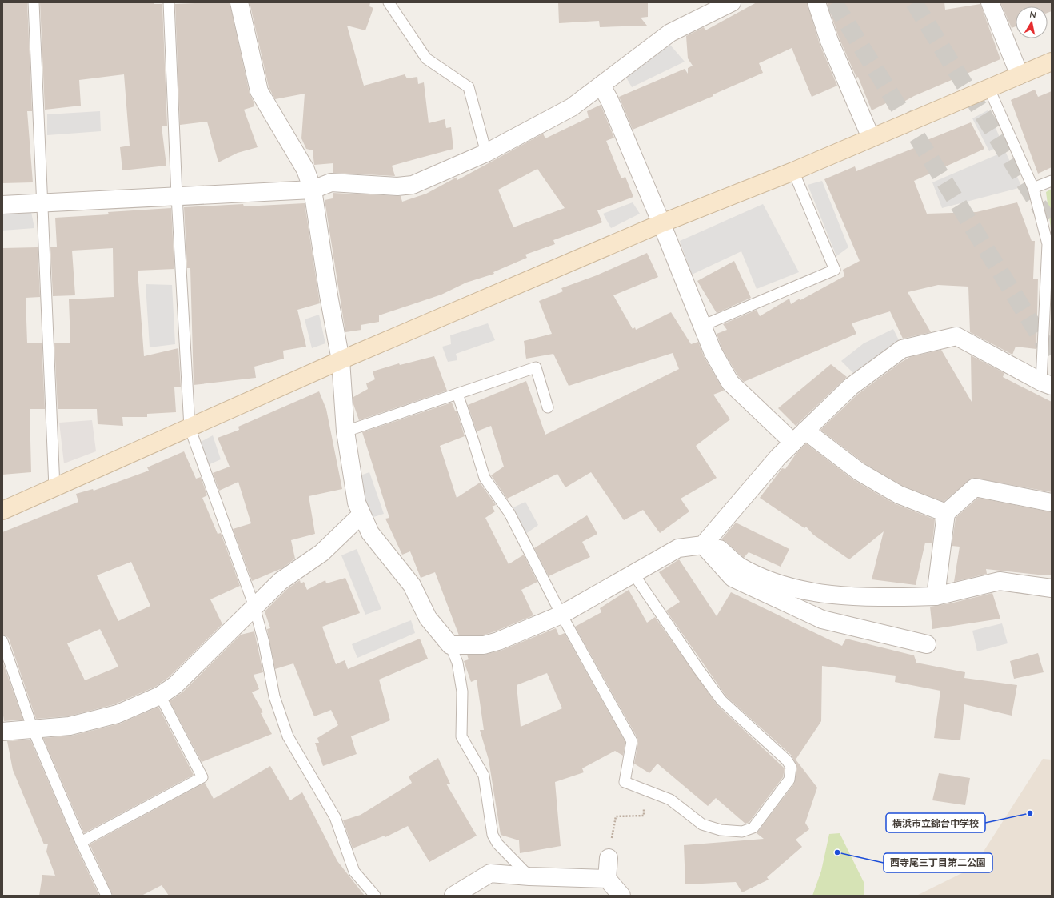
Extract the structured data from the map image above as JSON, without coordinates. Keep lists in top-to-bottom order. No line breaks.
{"places":["横浜市立錦台中学校","西寺尾三丁目第二公園"],"north":"top"}
